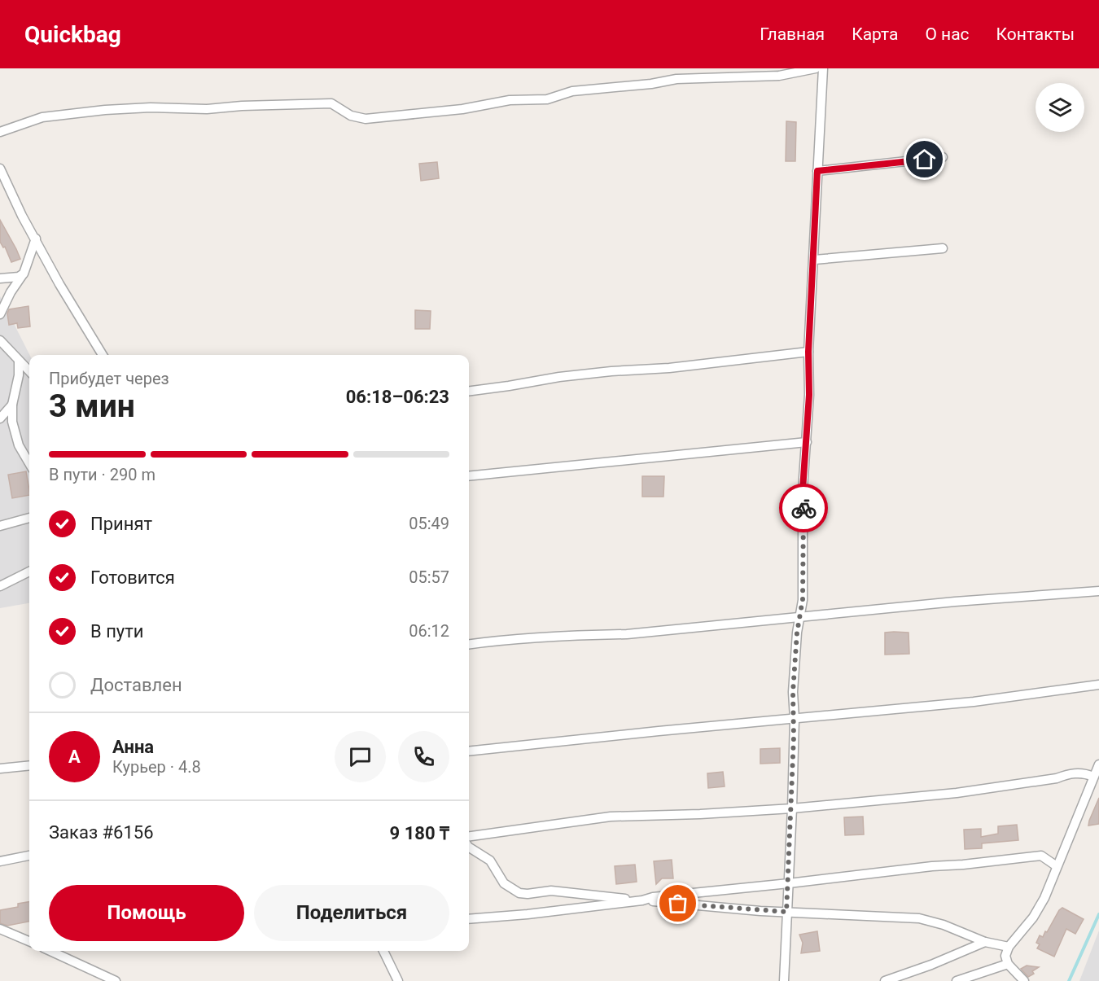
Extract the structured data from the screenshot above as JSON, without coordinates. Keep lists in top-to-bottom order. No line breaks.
{"page":{"header":"Quickbag","nav":["Главная","Карта","О нас","Контакты"],"heading":["3 мин","Прибудет через","06:18–06:23"],"panel":["Анна","Курьер · 4.8","Заказ #6156","9 180 ₸"],"bar":"В пути · 290 m","list":[["Принят","05:49"],["Готовится","05:57"],["В пути","06:12"],"Доставлен"],"round":"А","buttons":["Помощь","Поделиться"]}}
